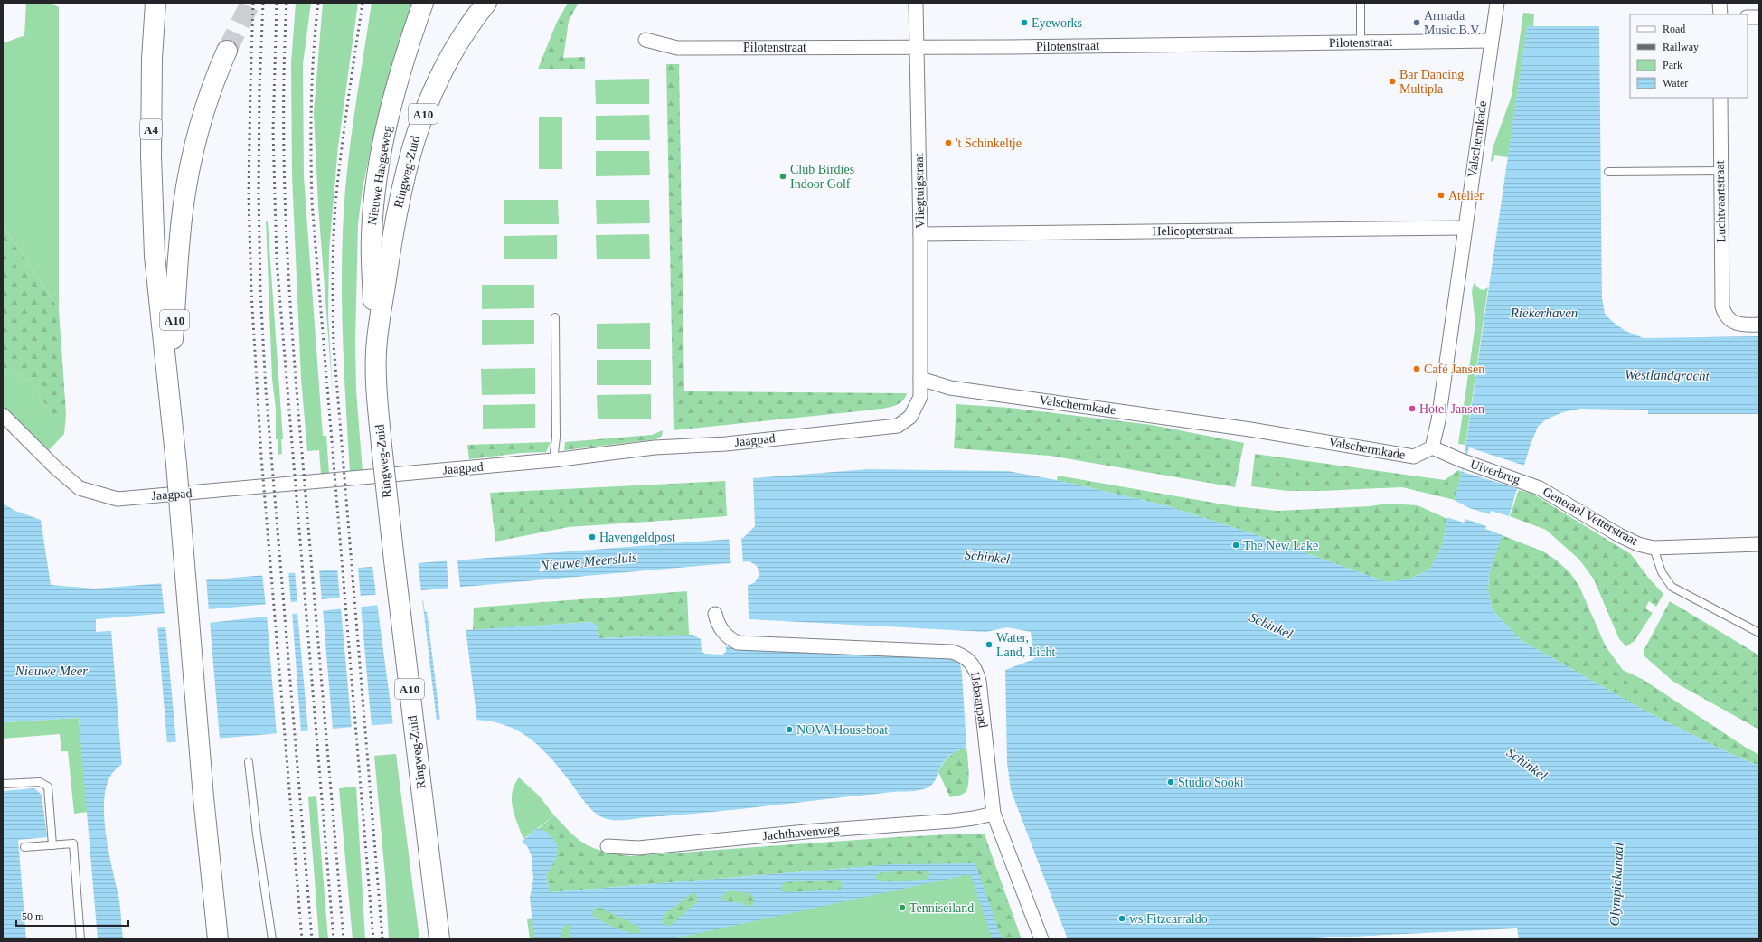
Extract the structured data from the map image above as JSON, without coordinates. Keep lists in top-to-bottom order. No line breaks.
{"streets":{"highway":["A10","A4","Ringweg-Zuid","Nieuwe Haagseweg"],"street":["Pilotenstraat","Valschermkade","Vliegtuigstraat","Luchtvaartstraat","Helicopterstraat","Jaagpad","Uiverbrug","Generaal Vetterstraat","IJsbaanpad","Jachthavenweg"]},"crossings":[["Pilotenstraat","Valschermkade"],["Pilotenstraat","Vliegtuigstraat"],["A10","A4"],["Valschermkade","Vliegtuigstraat"],["Valschermkade","Helicopterstraat"],["Valschermkade","Jaagpad"],["Valschermkade","Uiverbrug"],["Ringweg-Zuid","Nieuwe Haagseweg"],["Vliegtuigstraat","Helicopterstraat"],["Vliegtuigstraat","Jaagpad"],["Uiverbrug","Generaal Vetterstraat"],["IJsbaanpad","Jachthavenweg"]],"water":["Riekerhaven","Westlandgracht","Schinkel","Nieuwe Meersluis","Nieuwe Meer","Olympiakanaal"],"places":["Eyeworks","Armada Music B.V.","Bar Dancing Multipla","'t Schinkeltje","Club Birdies Indoor Golf","Atelier","Café Jansen","Hotel Jansen","Havengeldpost","The New Lake","Water, Land, Licht","NOVA Houseboat","Studio Sooki","Tenniseiland","ws Fitzcarraldo"],"legend":["Road","Railway","Park","Water"],"scale_bar":"50 m"}
